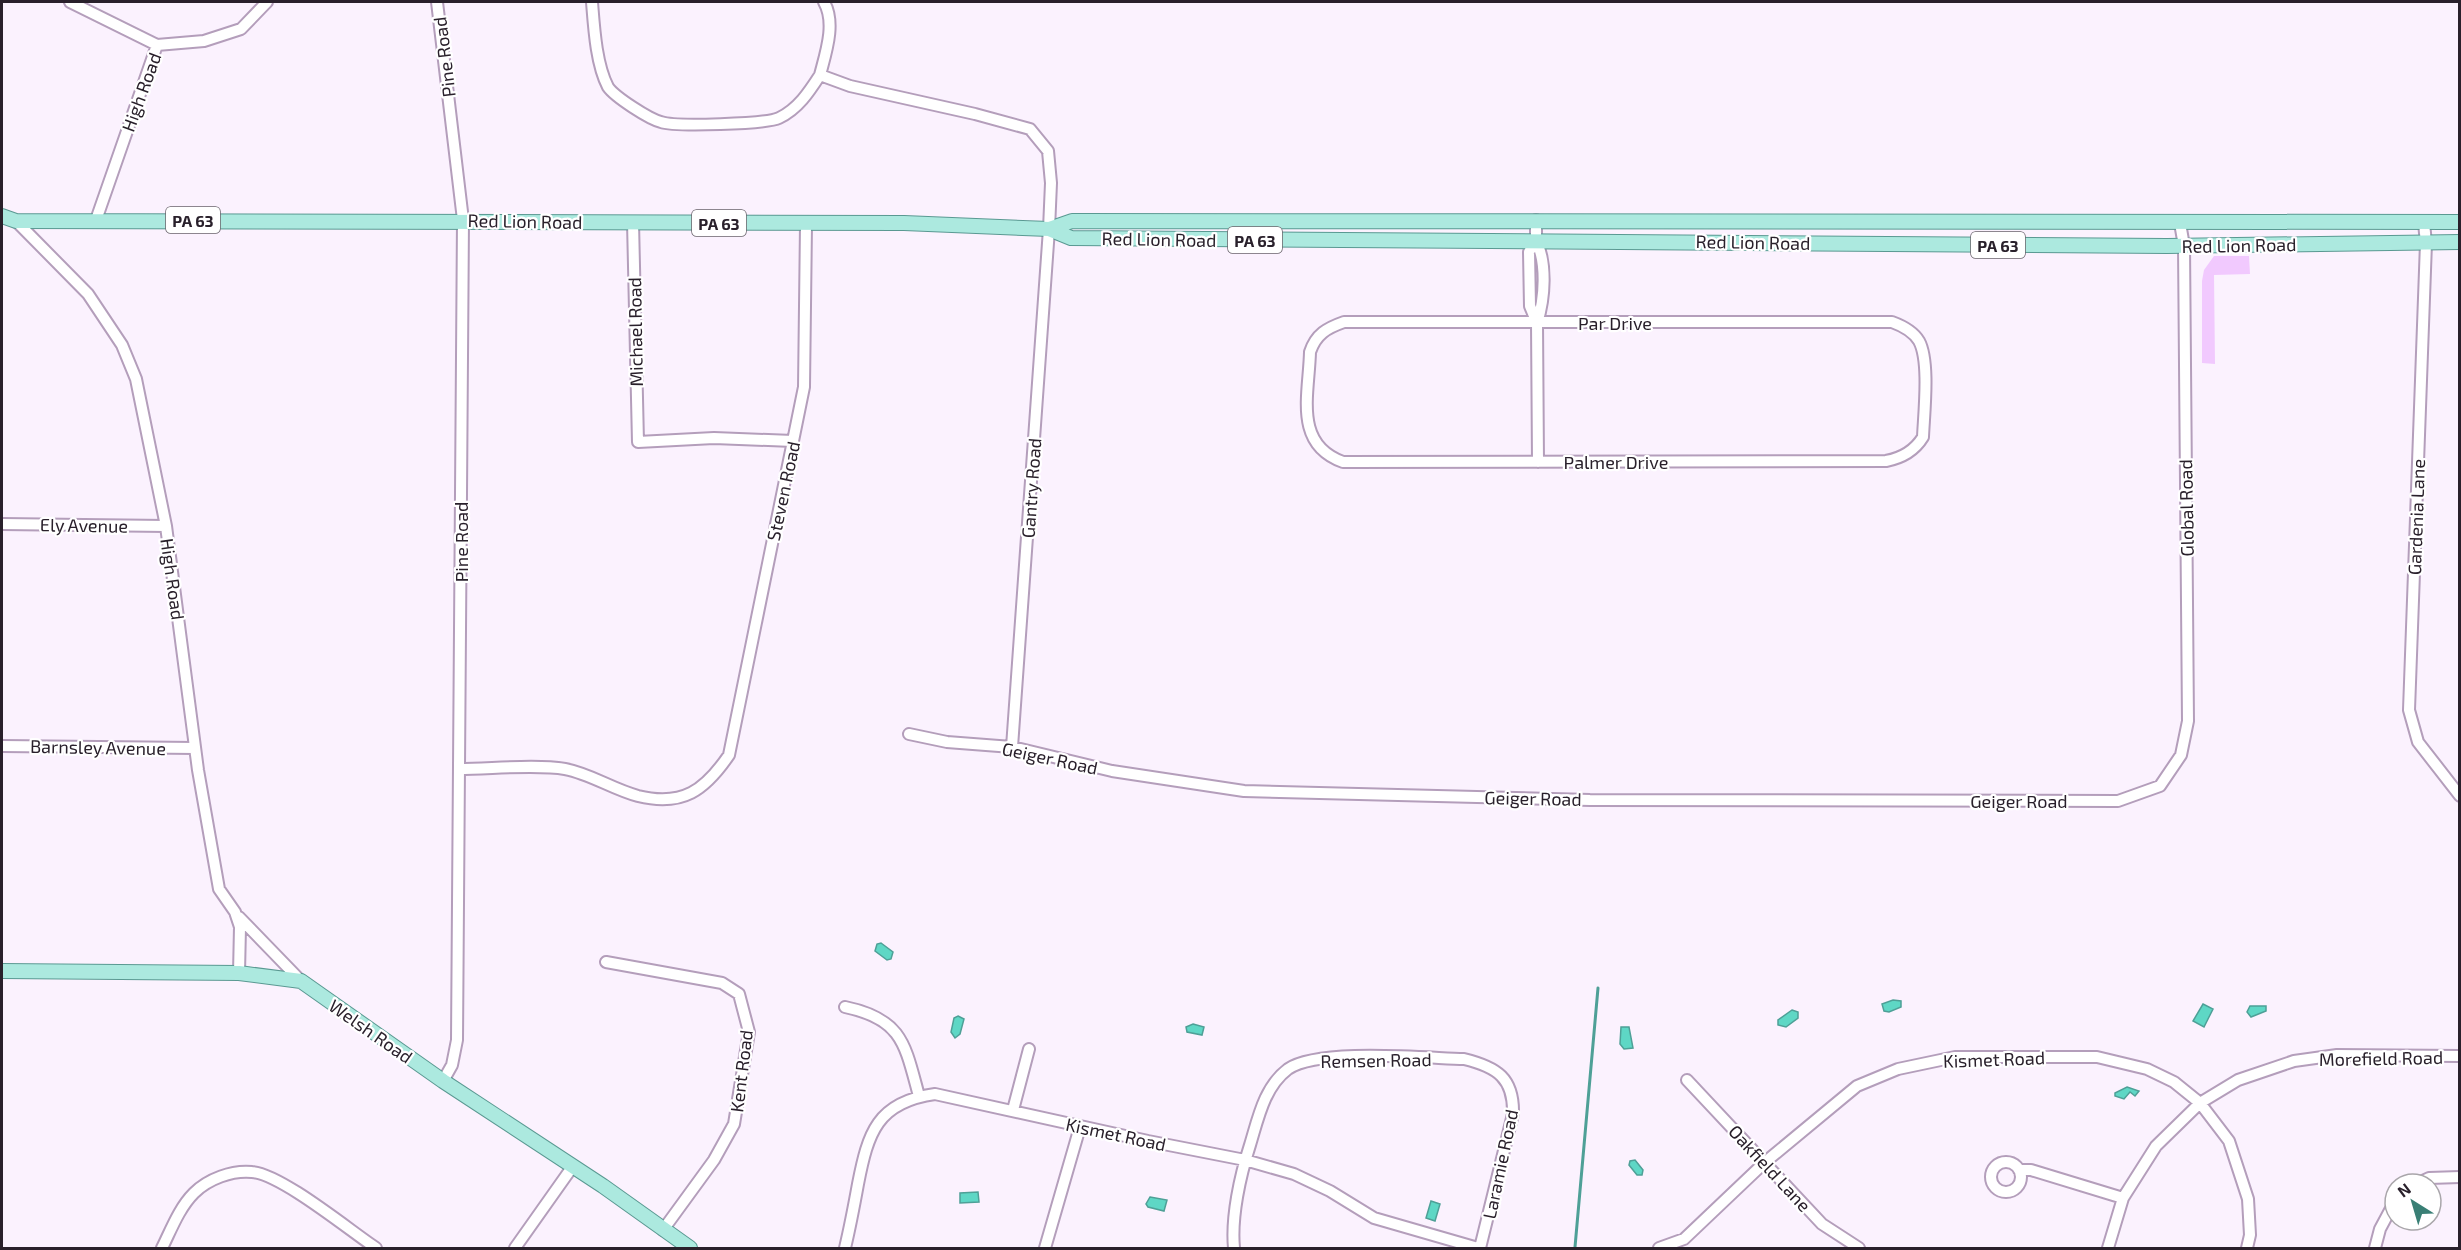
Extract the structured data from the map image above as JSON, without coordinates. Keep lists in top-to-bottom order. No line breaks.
{"streets":{"main road":["PA 63","Red Lion Road","Welsh Road"],"street":["Pine Road","High Road","Par Drive","Michael Road","Palmer Drive","Gantry Road","Steven Road","Global Road","Gardenia Lane","Ely Avenue","Barnsley Avenue","Geiger Road","Morefield Road","Kismet Road","Remsen Road","Kent Road","Laramie Road","Oakfield Lane"]},"crossings":[["Pine Road","Red Lion Road"],["Pine Road","Steven Road"],["Pine Road","Welsh Road"],["High Road","Red Lion Road"],["High Road","Ely Avenue"],["High Road","Barnsley Avenue"],["High Road","Welsh Road"],["Red Lion Road","Michael Road"],["Red Lion Road","Gantry Road"],["Red Lion Road","Steven Road"],["Red Lion Road","Global Road"],["Red Lion Road","Gardenia Lane"],["Par Drive","Palmer Drive"],["Michael Road","Steven Road"],["Gantry Road","Geiger Road"],["Global Road","Geiger Road"],["Welsh Road","Kent Road"],["Morefield Road","Kismet Road"],["Kismet Road","Remsen Road"],["Kismet Road","Laramie Road"],["Kismet Road","Oakfield Lane"],["Remsen Road","Laramie Road"]],"north":"top left"}
